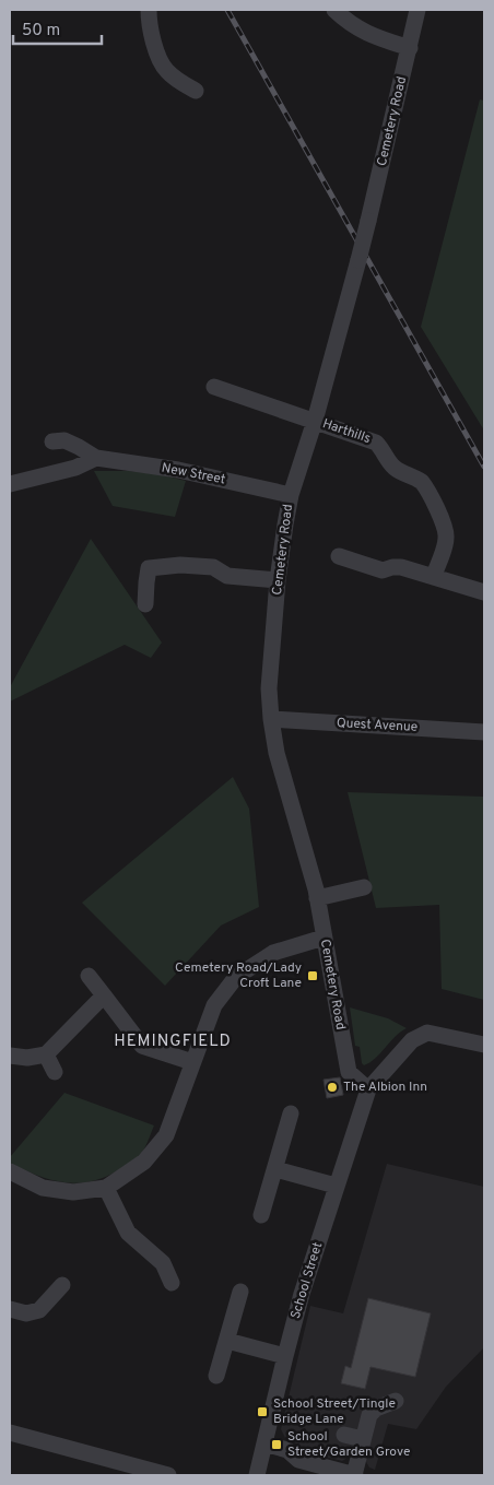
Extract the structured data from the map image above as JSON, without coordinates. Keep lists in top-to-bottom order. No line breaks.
{"streets":{"street":["Cemetery Road","Harthills","New Street","Quest Avenue","School Street"]},"crossings":[["Cemetery Road","Harthills"],["Cemetery Road","New Street"],["Cemetery Road","Quest Avenue"],["Cemetery Road","School Street"]],"districts":["HEMINGFIELD"],"places":{"transit":["Cemetery Road/Lady Croft Lane","School Street/Tingle Bridge Lane","School Street/Garden Grove"],"other":["The Albion Inn"]},"scale_bar":"50 m"}
